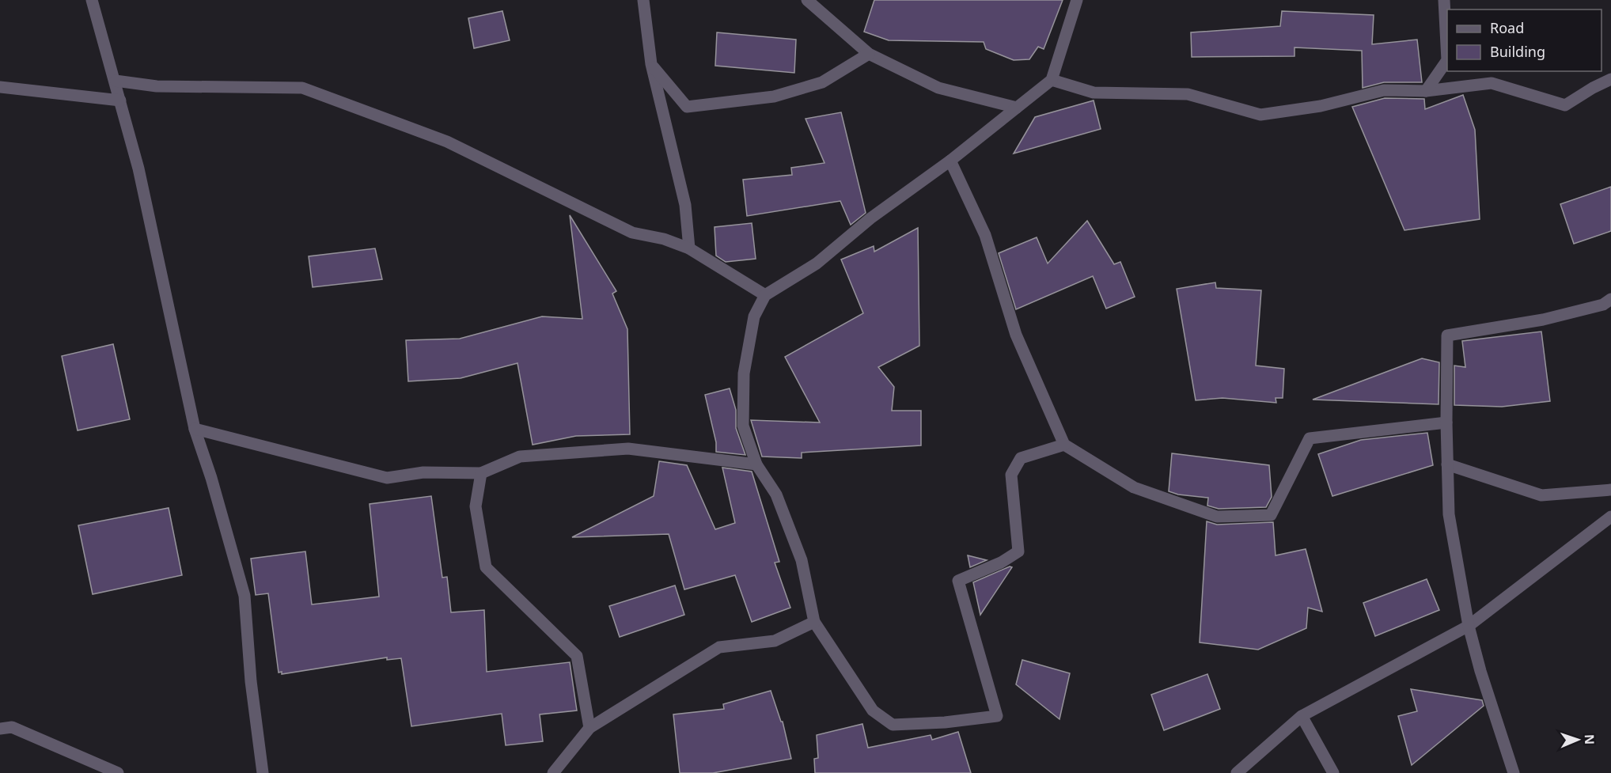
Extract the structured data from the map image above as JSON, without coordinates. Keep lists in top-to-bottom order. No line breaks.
{"legend":["Road","Building"],"north":"right"}
